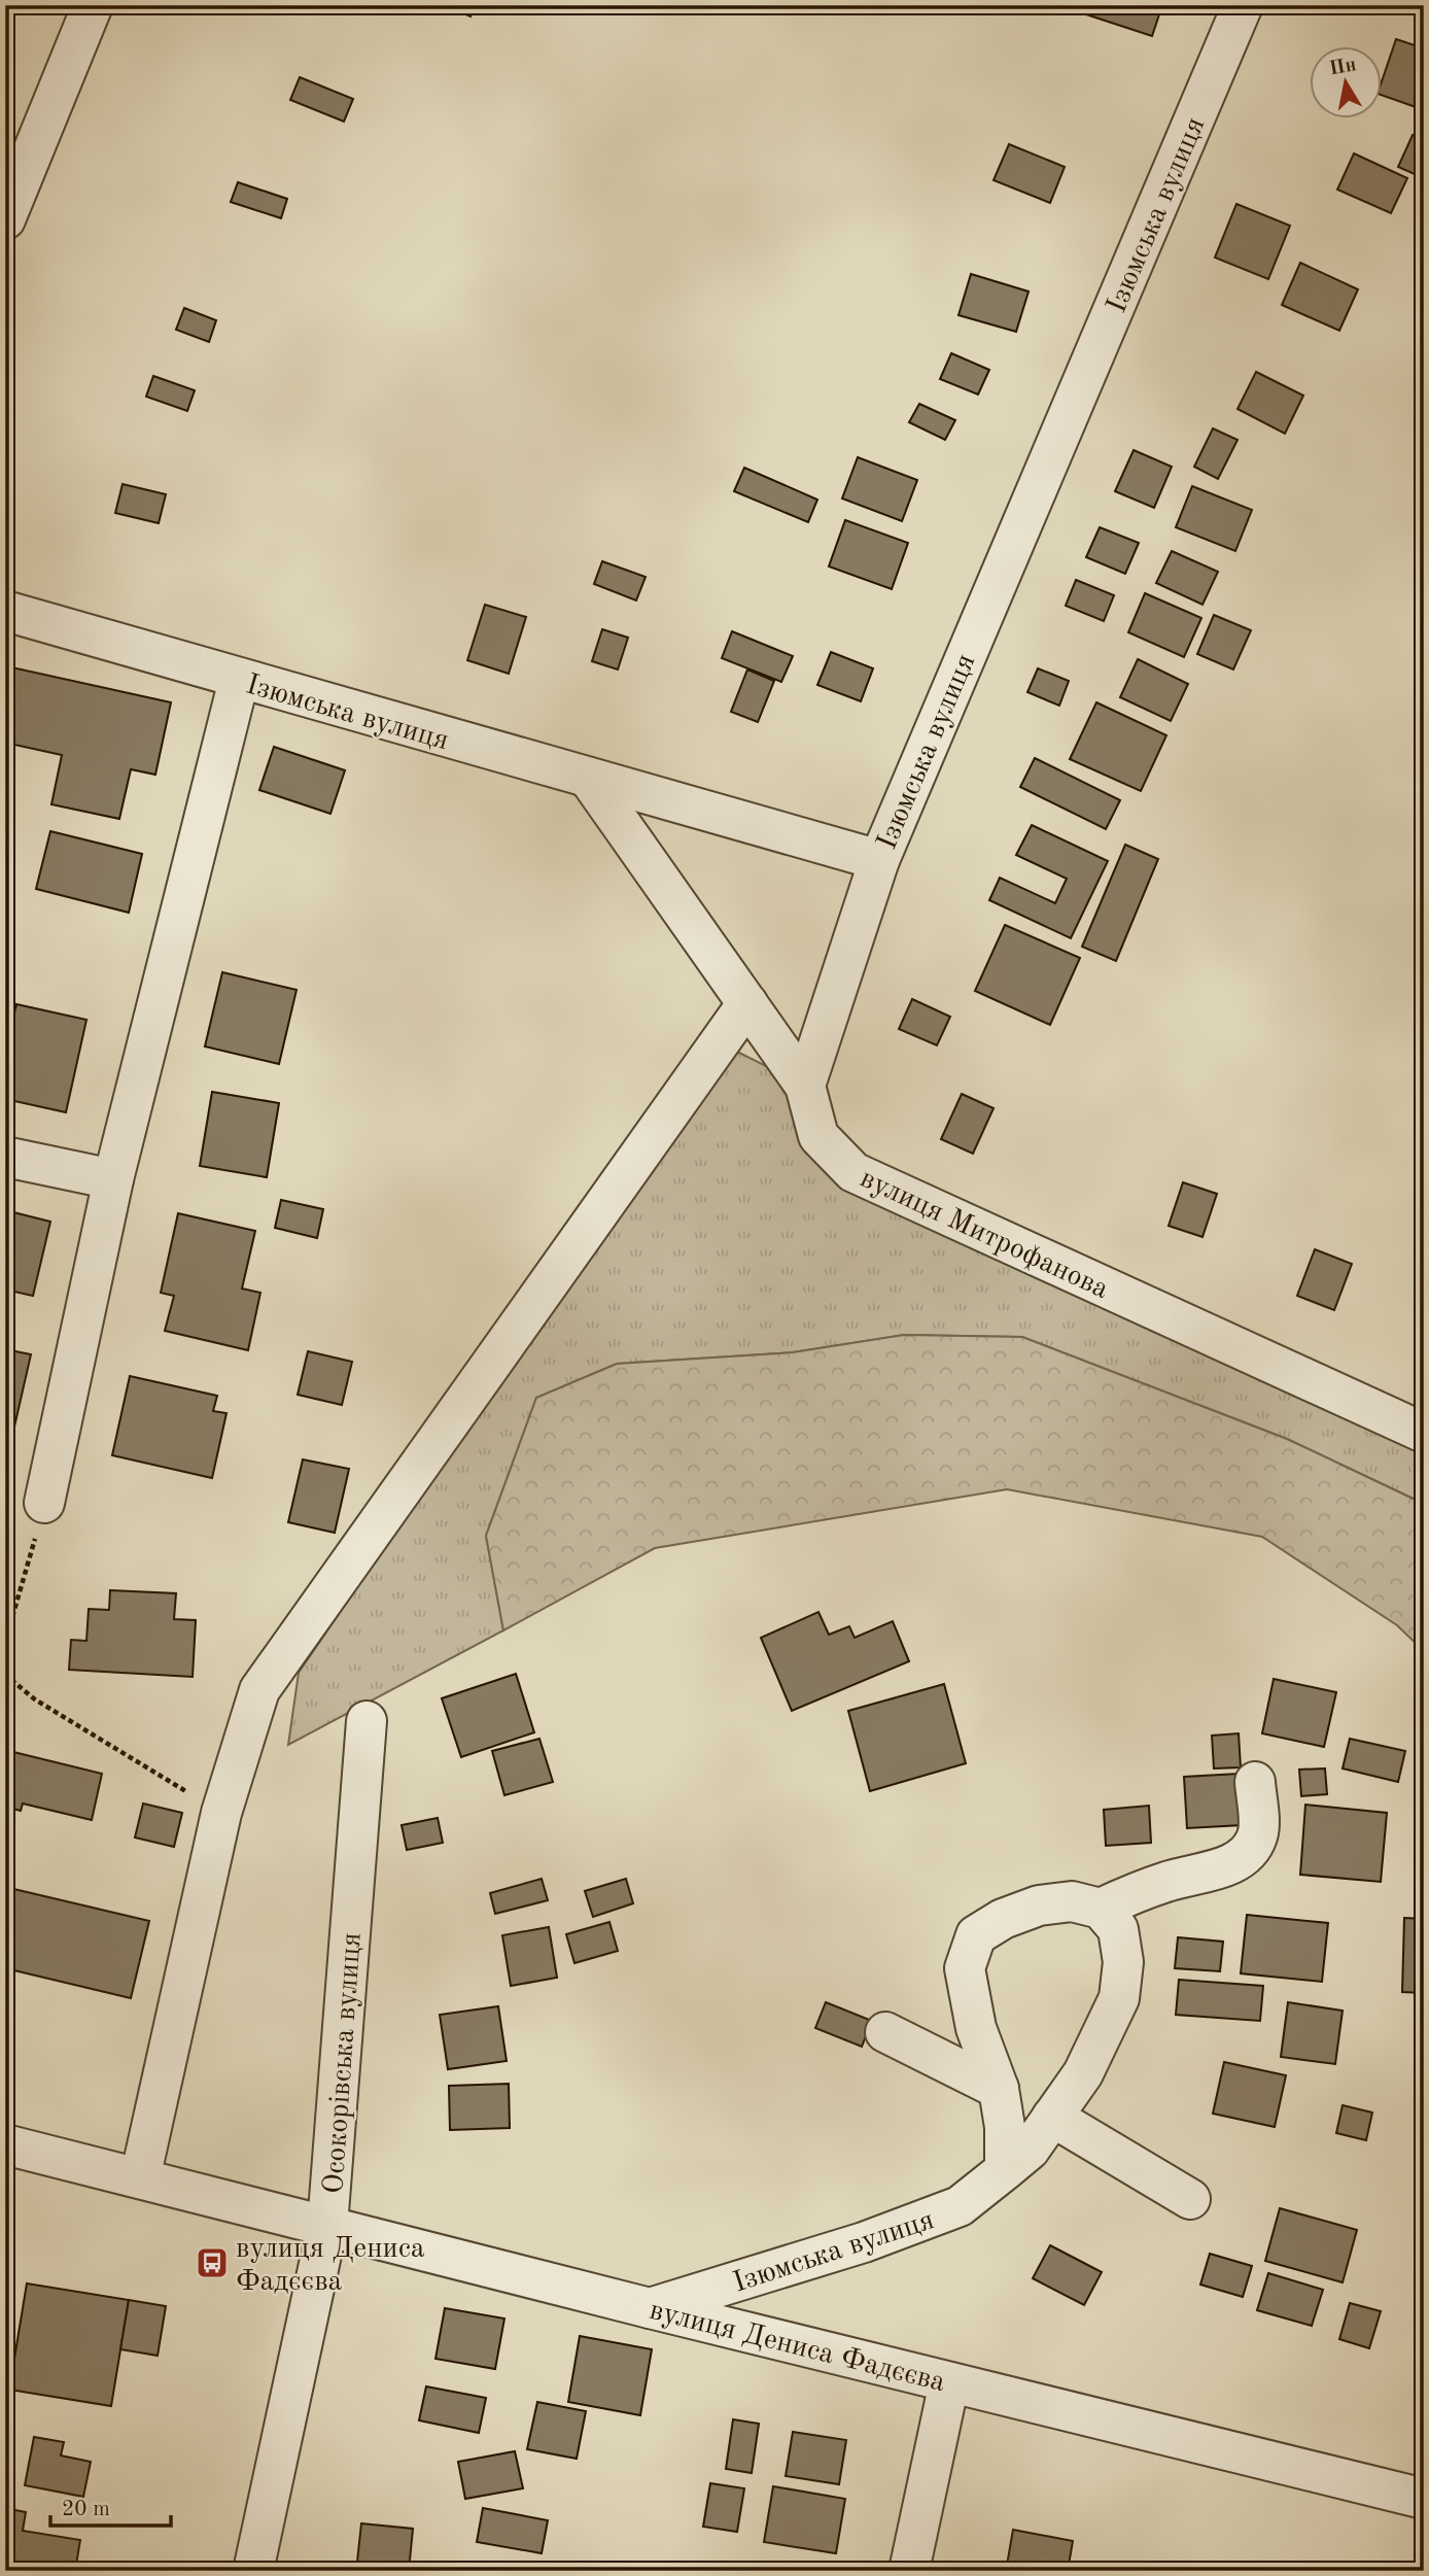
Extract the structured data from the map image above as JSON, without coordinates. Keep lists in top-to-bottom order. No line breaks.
{"streets":{"street":["Ізюмська вулиця","вулиця Митрофанова","Осокорівська вулиця","вулиця Дениса Фадєєва"]},"crossings":[["Ізюмська вулиця","вулиця Дениса Фадєєва"],["Осокорівська вулиця","вулиця Дениса Фадєєва"]],"places":{"bus stop":["вулиця Дениса Фадєєва"]},"scale_bar":"20 m","north":"top"}
